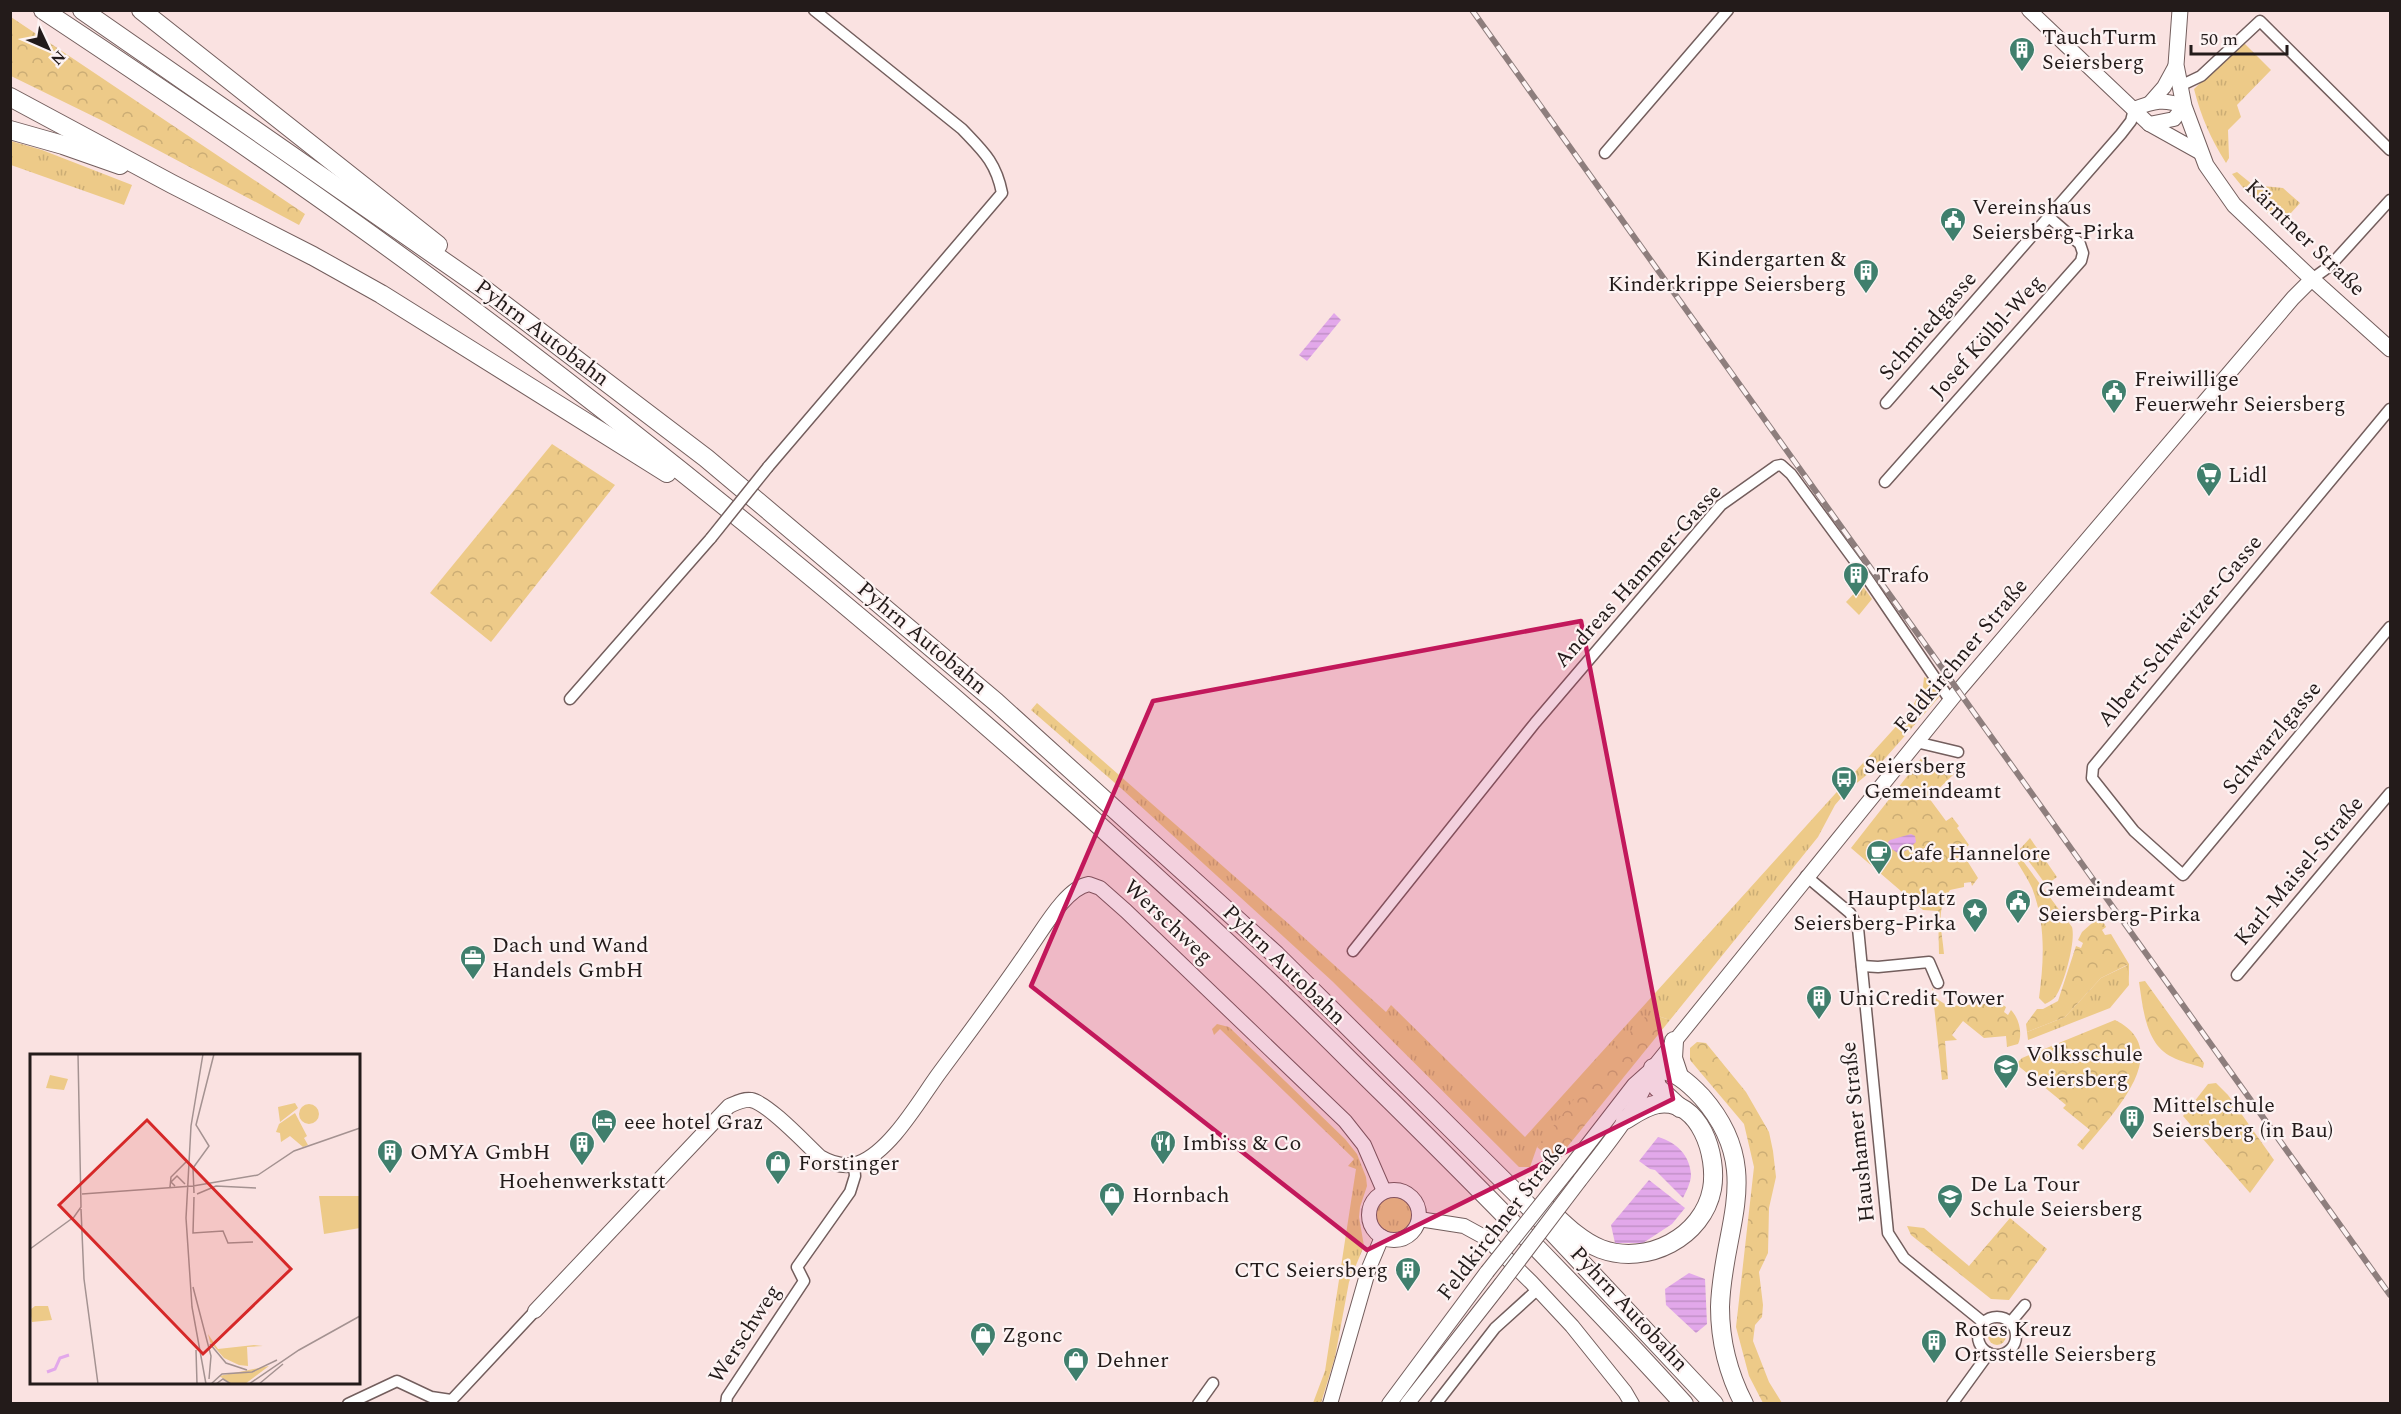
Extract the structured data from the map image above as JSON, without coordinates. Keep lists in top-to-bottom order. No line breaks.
{"streets":{"highway":["Pyhrn Autobahn"],"main road":["Kärntner Straße","Feldkirchner Straße","Werschweg"],"street":["Schmiedgasse","Josef Kölbl-Weg","Andreas Hammer-Gasse","Albert-Schweitzer-Gasse","Schwarzlgasse","Karl-Maisel-Straße","Haushamer Straße"]},"crossings":[["Kärntner Straße","Feldkirchner Straße"],["Schmiedgasse","Josef Kölbl-Weg"],["Andreas Hammer-Gasse","Feldkirchner Straße"],["Albert-Schweitzer-Gasse","Schwarzlgasse"],["Feldkirchner Straße","Haushamer Straße"]],"places":{"building":["TauchTurm Seiersberg","Kindergarten & Kinderkrippe Seiersberg","Trafo","UniCredit Tower","Mittelschule Seiersberg (in Bau)","Hoehenwerkstatt","OMYA GmbH","CTC Seiersberg","Rotes Kreuz Ortsstelle Seiersberg"],"public building":["Vereinshaus Seiersberg-Pirka","Freiwillige Feuerwehr Seiersberg","Gemeindeamt Seiersberg-Pirka"],"supermarket":["Lidl"],"bus stop":["Seiersberg Gemeindeamt"],"cafe":["Cafe Hannelore"],"place":["Hauptplatz Seiersberg-Pirka"],"office":["Dach und Wand Handels GmbH"],"school or university":["Volksschule Seiersberg","De La Tour Schule Seiersberg"],"hotel":["eee hotel Graz"],"restaurant":["Imbiss & Co"],"shop":["Forstinger","Hornbach","Zgonc","Dehner"]},"scale_bar":"50 m","north":"bottom right"}
